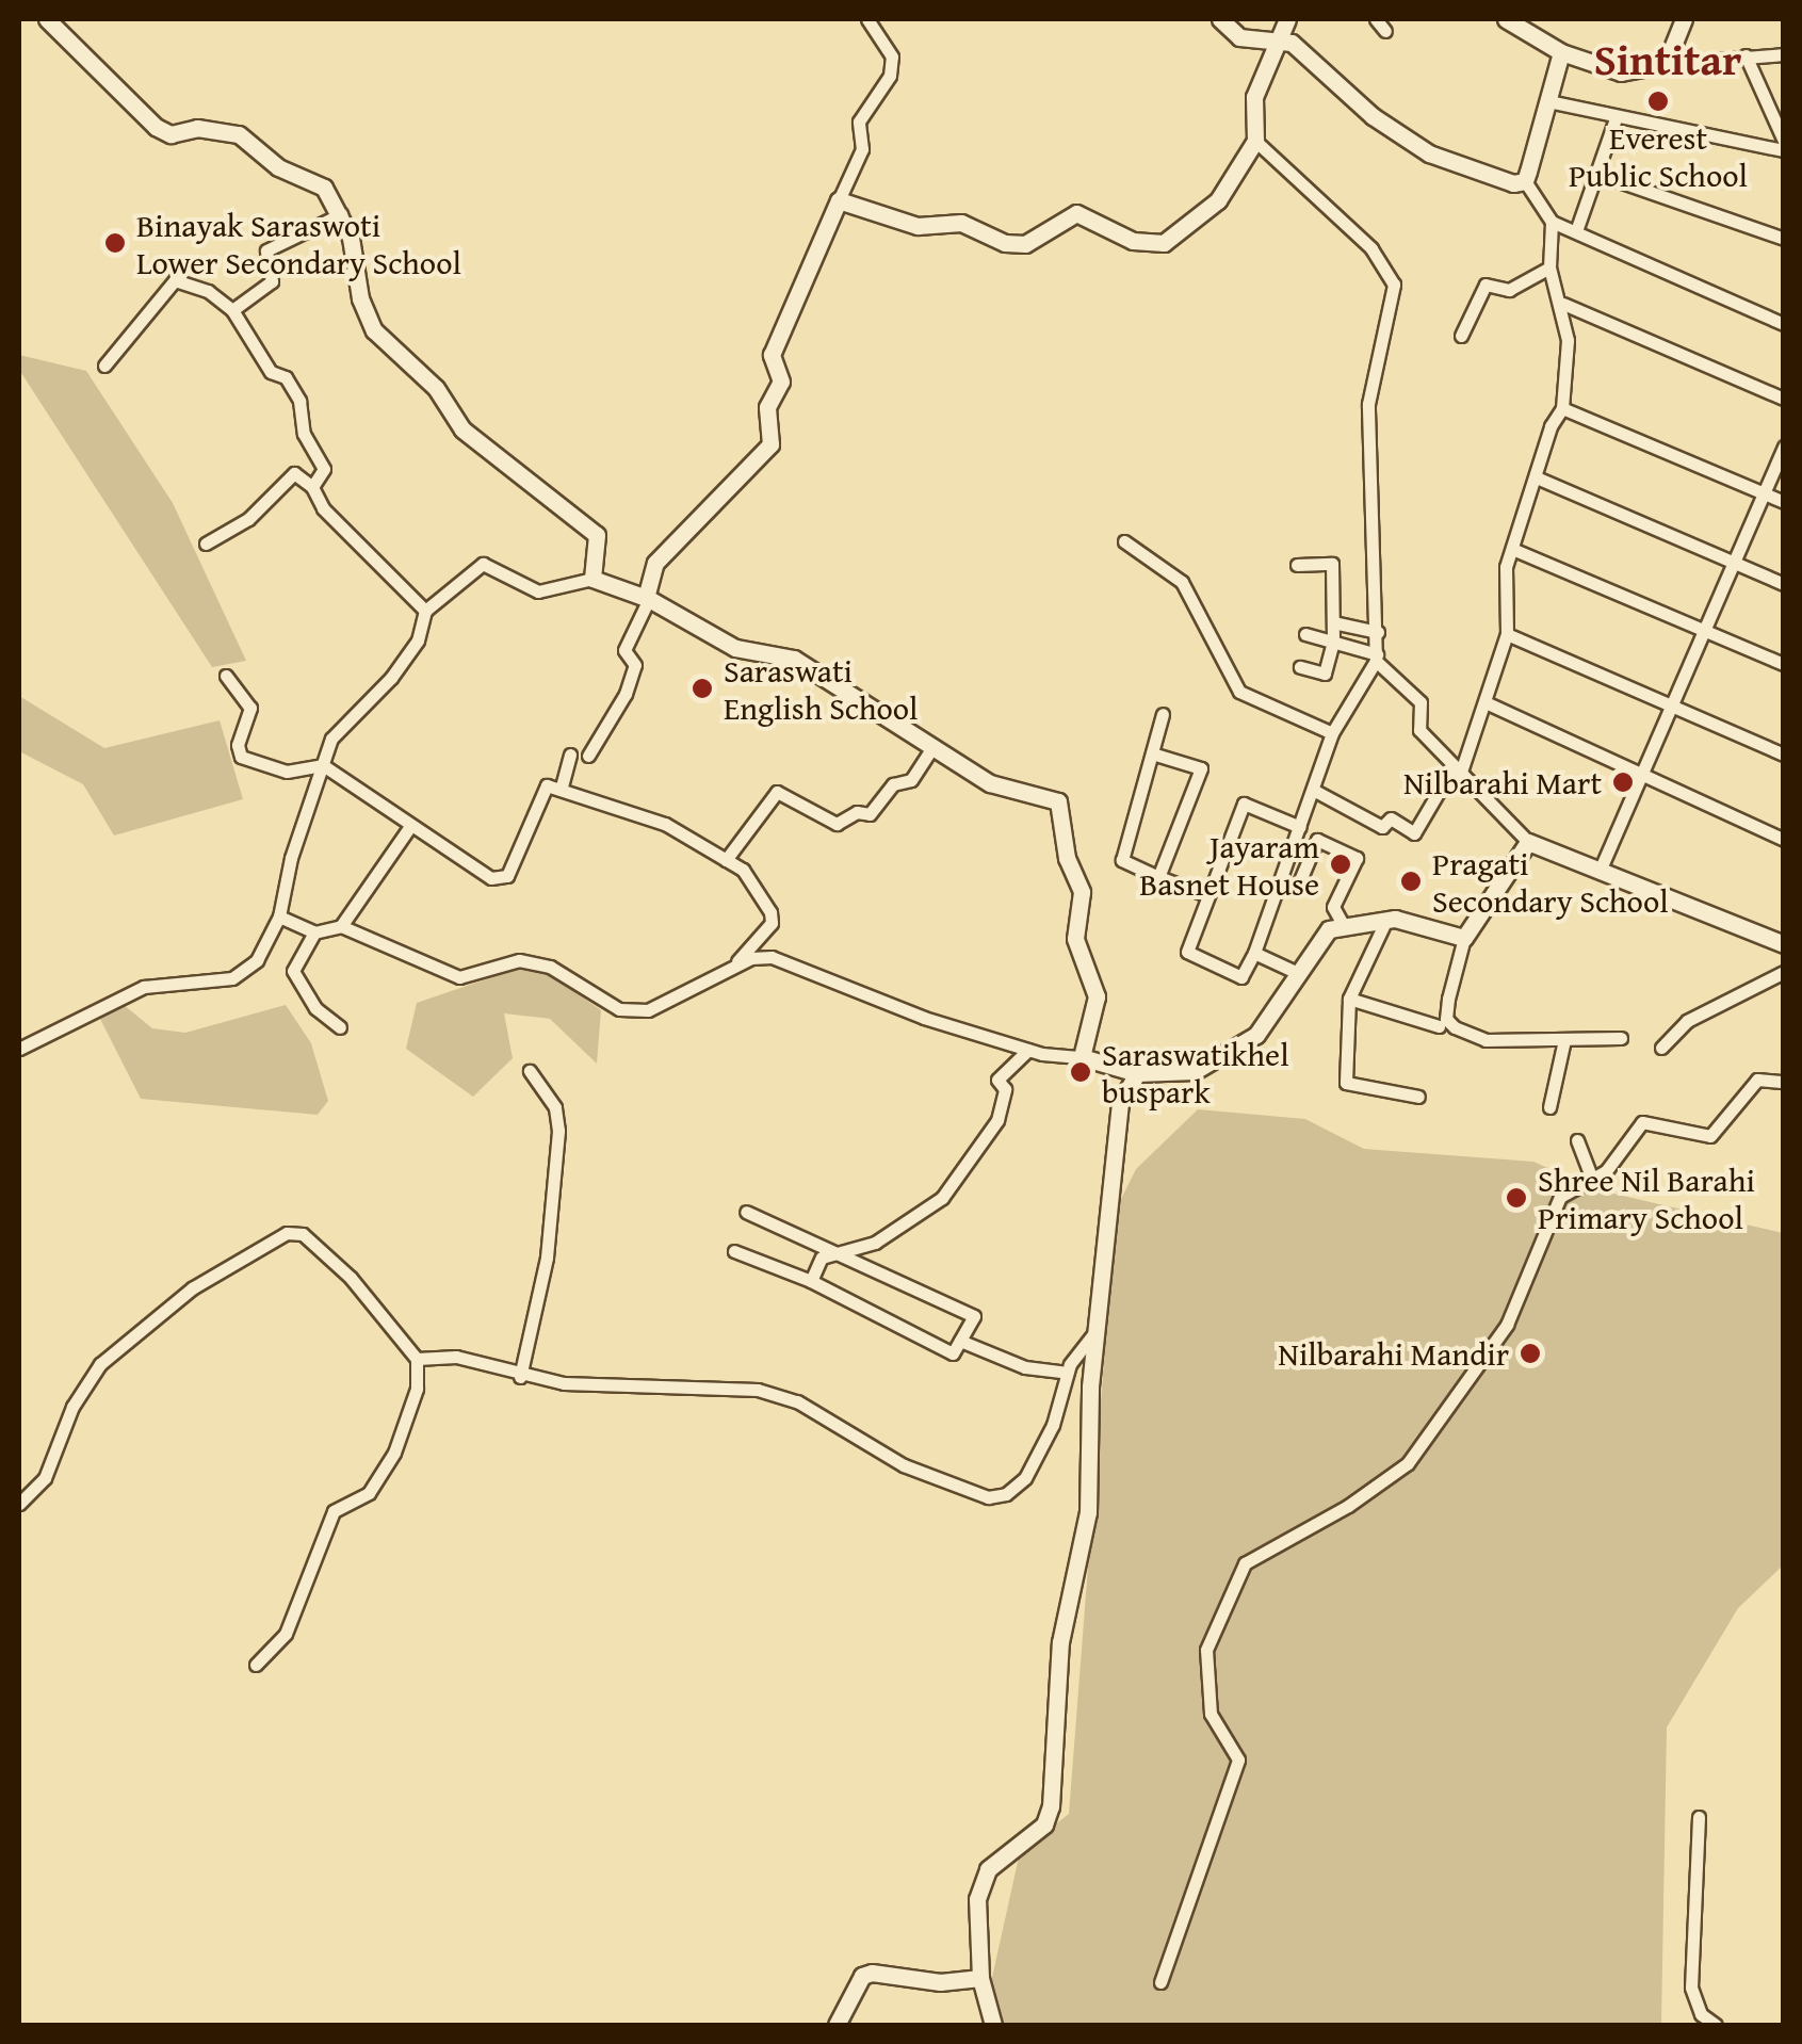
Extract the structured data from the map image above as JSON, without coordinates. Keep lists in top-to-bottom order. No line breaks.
{"districts":["Sintitar"],"places":["Everest Public School","Binayak Saraswoti Lower Secondary School","Saraswati English School","Nilbarahi Mart","Jayaram Basnet House","Pragati Secondary School","Saraswatikhel buspark","Shree Nil Barahi Primary School","Nilbarahi Mandir"]}
